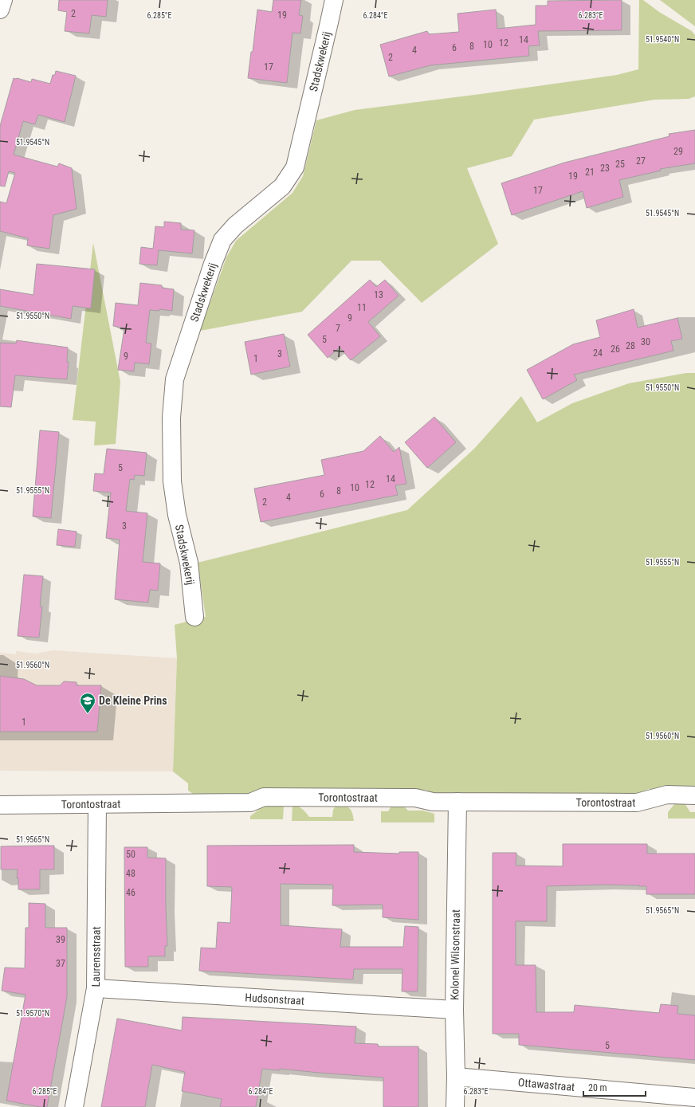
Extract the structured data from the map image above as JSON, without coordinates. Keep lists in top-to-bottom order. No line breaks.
{"streets":{"street":["Stadskwekerij","Torontostraat","Kolonel Wilsonstraat","Laurensstraat","Hudsonstraat","Ottawastraat"]},"crossings":[["Torontostraat","Kolonel Wilsonstraat"],["Torontostraat","Laurensstraat"],["Kolonel Wilsonstraat","Hudsonstraat"],["Kolonel Wilsonstraat","Ottawastraat"],["Laurensstraat","Hudsonstraat"]],"places":{"school or university":["De Kleine Prins"]},"house_numbers":["2","19","14","12","10","8","6","4","2","17","29","27","25","23","21","19","17","13","11","9","7","5","30","28","26","24","3","9","1","5","14","12","10","8","6","4","2","3","1","50","48","46","39","37","5"],"scale_bar":"20 m","coordinates":["6.285°E","6.284°E","6.283°E","51.9540°N","51.9545°N","51.9550°N","51.9555°N","51.9560°N","51.9565°N","51.9570°N"]}
